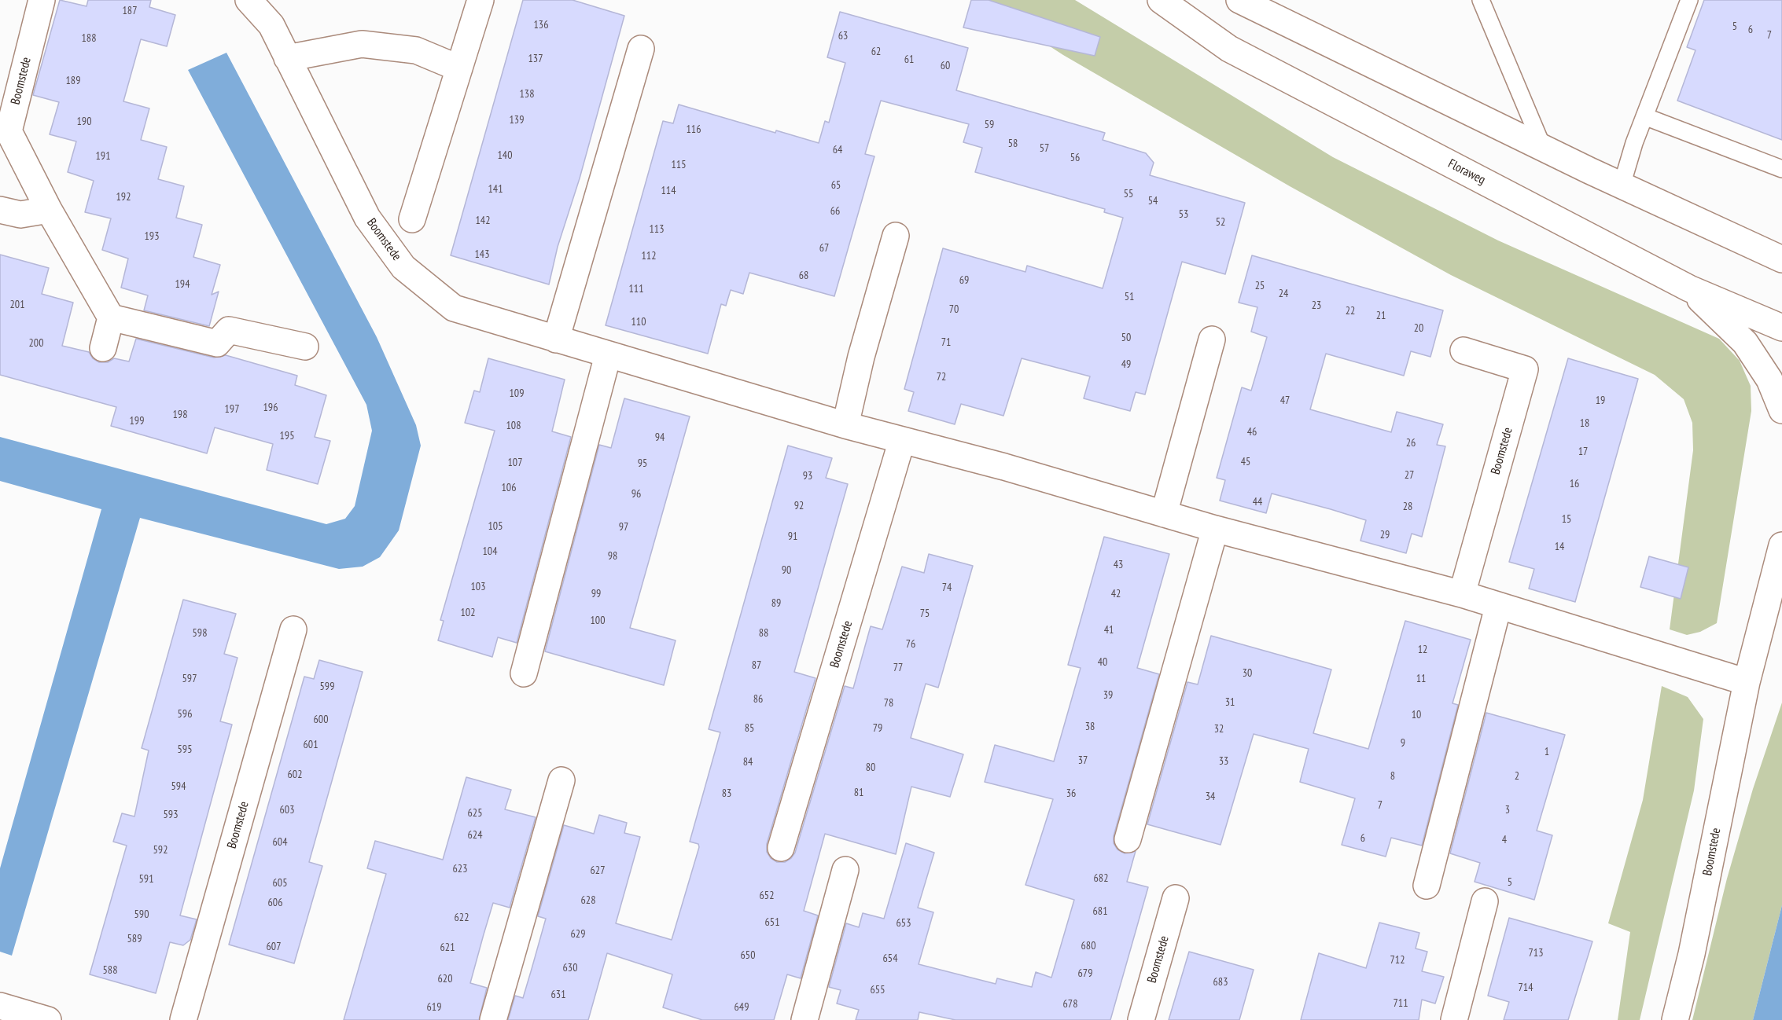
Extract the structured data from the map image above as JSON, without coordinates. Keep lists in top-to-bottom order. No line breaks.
{"streets":{"street":["Boomstede","Floraweg"]},"house_numbers":["187","136","5","6","7","63","188","62","137","61","60","189","138","139","190","59","116","58","57","64","140","191","56","115","65","141","114","55","192","54","66","53","142","52","113","193","67","143","112","68","69","194","25","111","24","51","201","23","70","22","21","110","20","50","71","200","49","72","109","47","19","196","197","198","199","18","108","46","195","94","26","17","45","107","95","27","93","16","106","96","44","92","28","15","105","97","29","91","14","104","98","43","90","103","74","99","42","89","102","75","100","41","598","88","76","12","40","87","77","30","597","11","599","39","86","31","78","596","10","600","38","85","79","32","9","601","595","1","37","33","84","80","602","8","2","594","81","83","36","34","7","603","3","625","593","624","6","4","604","592","623","627","682","591","5","605","652","628","606","681","590","622","651","653","629","589","680","607","621","713","650","654","712","630","588","679","620","683","714","655","631","711","678","619","649"]}
